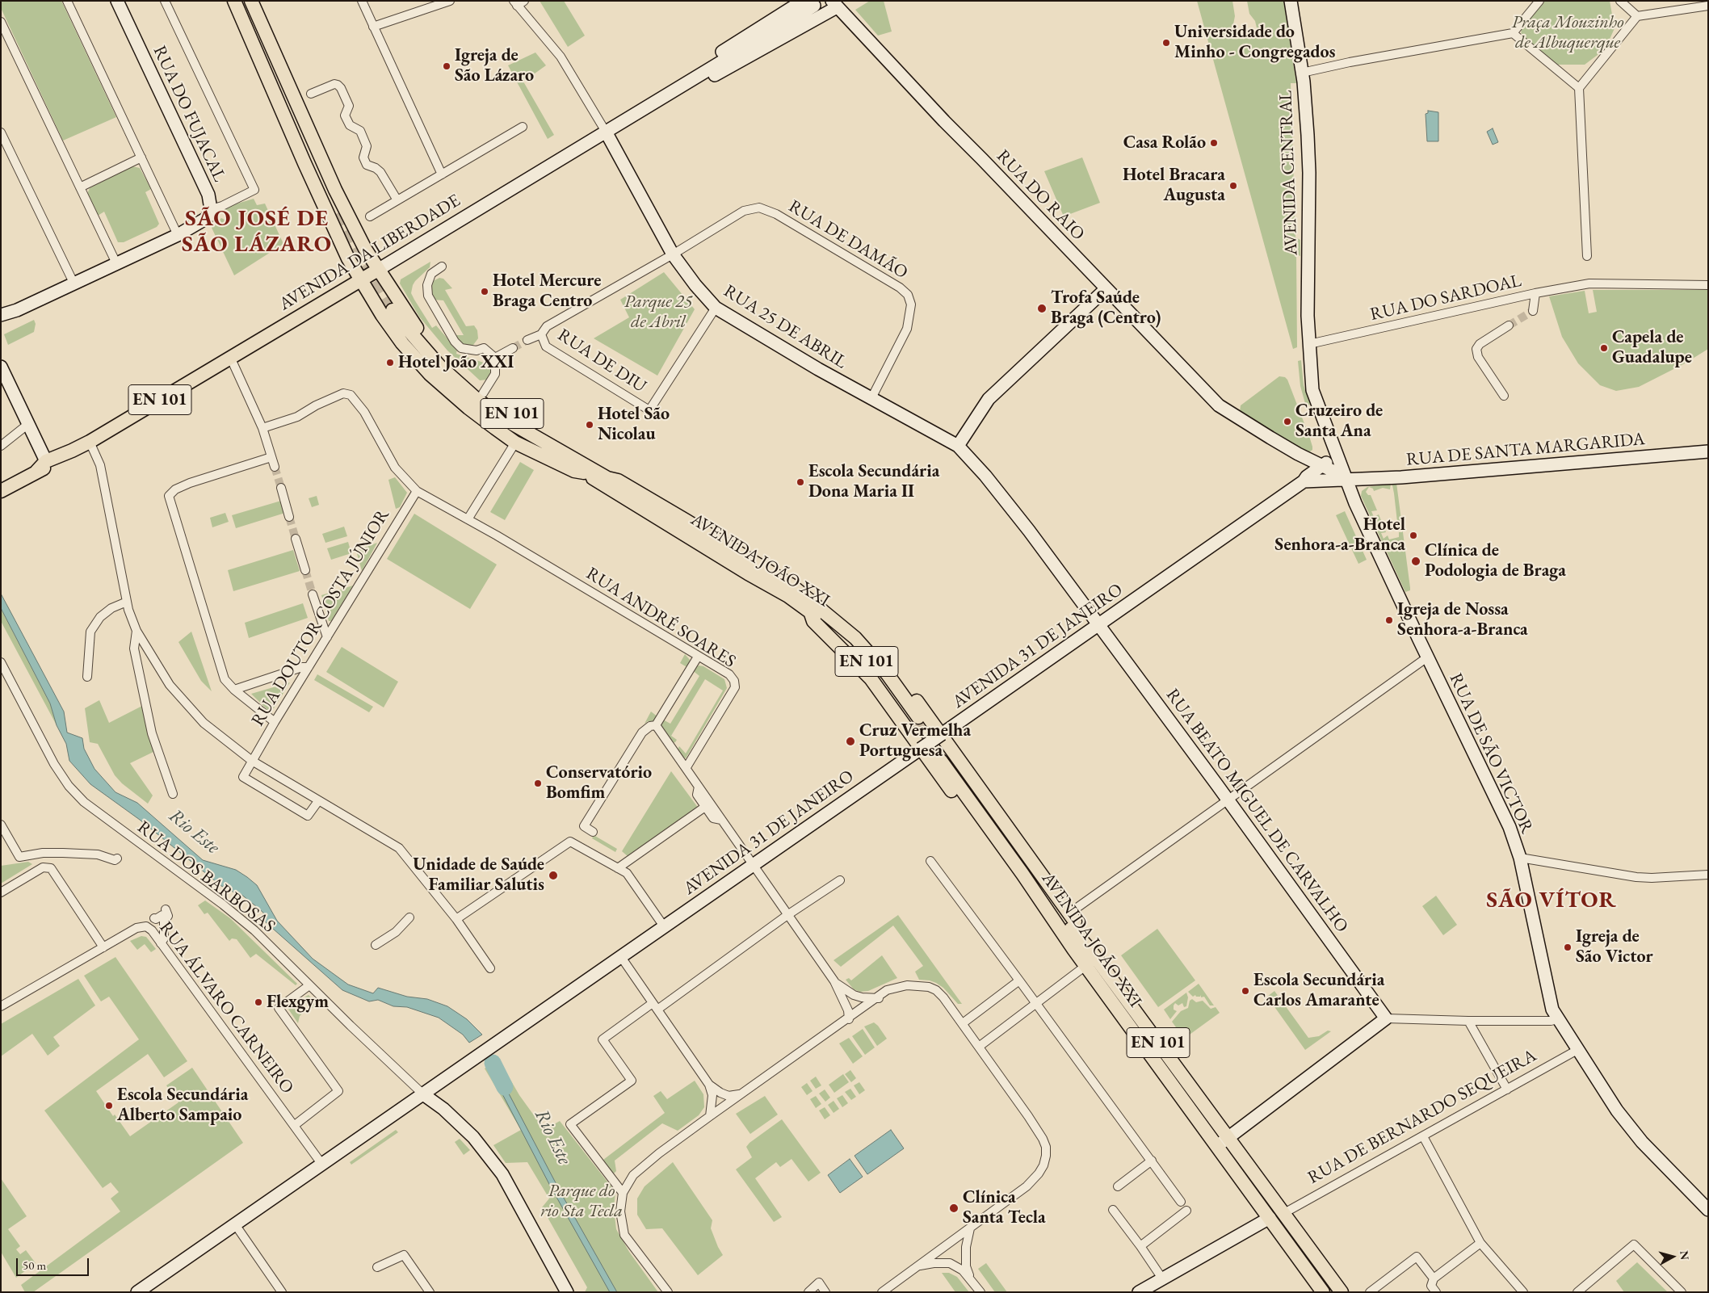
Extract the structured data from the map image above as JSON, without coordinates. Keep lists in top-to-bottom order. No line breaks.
{"streets":{"main road":["AVENIDA DA LIBERDADE","EN 101","AVENIDA JOÃO XXI"],"street":["RUA DO FUJACAL","AVENIDA CENTRAL","RUA DO RAIO","RUA DE DAMÃO","RUA DO SARDOAL","RUA 25 DE ABRIL","RUA DE DIU","RUA DE SANTA MARGARIDA","RUA DOUTOR COSTA JÚNIOR","RUA ANDRÉ SOARES","AVENIDA 31 DE JANEIRO","RUA DE SÃO VICTOR","RUA BEATO MIGUEL DE CARVALHO","RUA DOS BARBOSAS","RUA ÁLVARO CARNEIRO","RUA DE BERNARDO SEQUEIRA"]},"crossings":[["AVENIDA CENTRAL","RUA DO SARDOAL"],["AVENIDA CENTRAL","AVENIDA 31 DE JANEIRO"],["AVENIDA CENTRAL","RUA DE SÃO VICTOR"],["RUA DO RAIO","AVENIDA DA LIBERDADE"],["RUA DO RAIO","RUA DE SANTA MARGARIDA"],["RUA DO RAIO","AVENIDA 31 DE JANEIRO"],["RUA DO RAIO","RUA DE SÃO VICTOR"],["RUA DE DAMÃO","RUA 25 DE ABRIL"],["RUA DE DAMÃO","RUA DE DIU"],["AVENIDA DA LIBERDADE","RUA 25 DE ABRIL"],["AVENIDA DA LIBERDADE","AVENIDA JOÃO XXI"],["RUA 25 DE ABRIL","RUA DE DIU"],["RUA 25 DE ABRIL","AVENIDA 31 DE JANEIRO"],["RUA 25 DE ABRIL","RUA BEATO MIGUEL DE CARVALHO"],["EN 101","AVENIDA JOÃO XXI"],["EN 101","RUA DE BERNARDO SEQUEIRA"],["RUA DE SANTA MARGARIDA","AVENIDA 31 DE JANEIRO"],["RUA DE SANTA MARGARIDA","RUA DE SÃO VICTOR"],["AVENIDA JOÃO XXI","RUA DE BERNARDO SEQUEIRA"],["RUA DOUTOR COSTA JÚNIOR","RUA ANDRÉ SOARES"],["AVENIDA 31 DE JANEIRO","RUA DE SÃO VICTOR"],["AVENIDA 31 DE JANEIRO","RUA BEATO MIGUEL DE CARVALHO"],["AVENIDA 31 DE JANEIRO","RUA DOS BARBOSAS"],["AVENIDA 31 DE JANEIRO","RUA ÁLVARO CARNEIRO"],["RUA DE SÃO VICTOR","RUA DE BERNARDO SEQUEIRA"]],"districts":["SÃO JOSÉ DE SÃO LÁZARO","SÃO VÍTOR"],"water":["Rio Este"],"parks":["Praça Mouzinho de Albuquerque","Parque 25 de Abril","Parque do rio Sta Tecla"],"places":["Universidade do Minho - Congregados","Igreja de São Lázaro","Casa Rolão","Hotel Bracara Augusta","Hotel Mercure Braga Centro","Trofa Saúde Braga (Centro)","Capela de Guadalupe","Hotel João XXI","Cruzeiro de Santa Ana","Hotel São Nicolau","Escola Secundária Dona Maria II","Hotel Senhora-a-Branca","Clínica de Podologia de Braga","Igreja de Nossa Senhora-a-Branca","Cruz Vermelha Portuguesa","Conservatório Bomfim","Unidade de Saúde Familiar Salutis","Igreja de São Victor","Escola Secundária Carlos Amarante","Flexgym","Escola Secundária Alberto Sampaio","Clínica Santa Tecla"],"scale_bar":"50 m","north":"right"}
